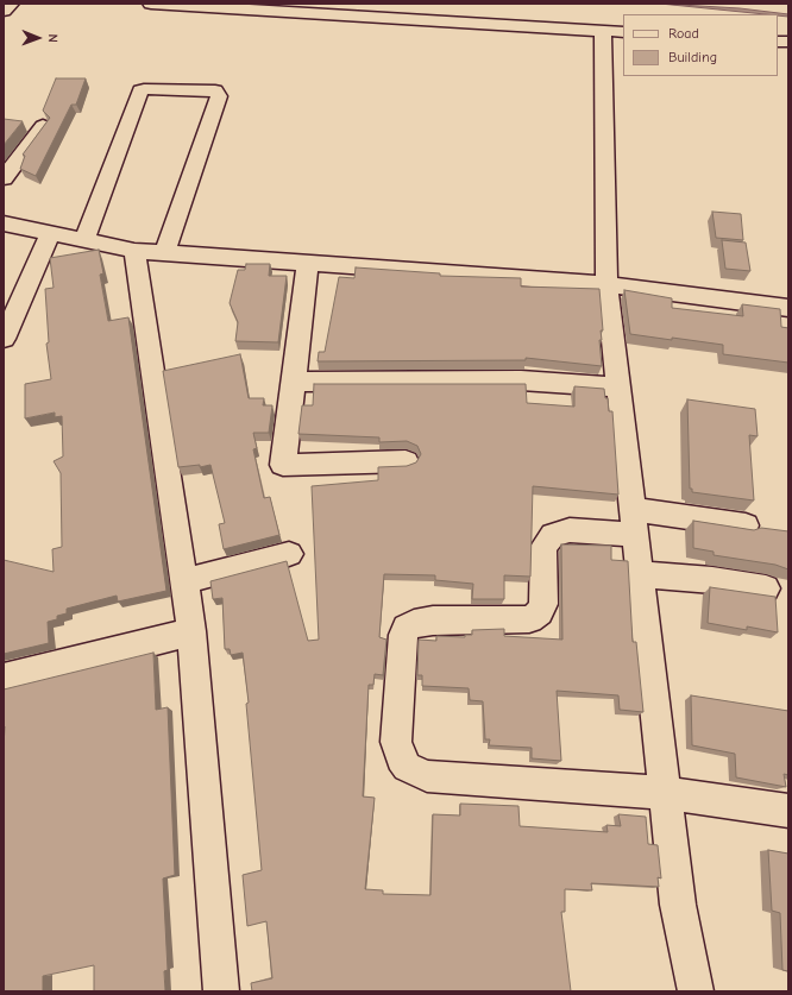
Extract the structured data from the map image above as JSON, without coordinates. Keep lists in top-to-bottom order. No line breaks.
{"legend":["Road","Building"],"north":"right"}
